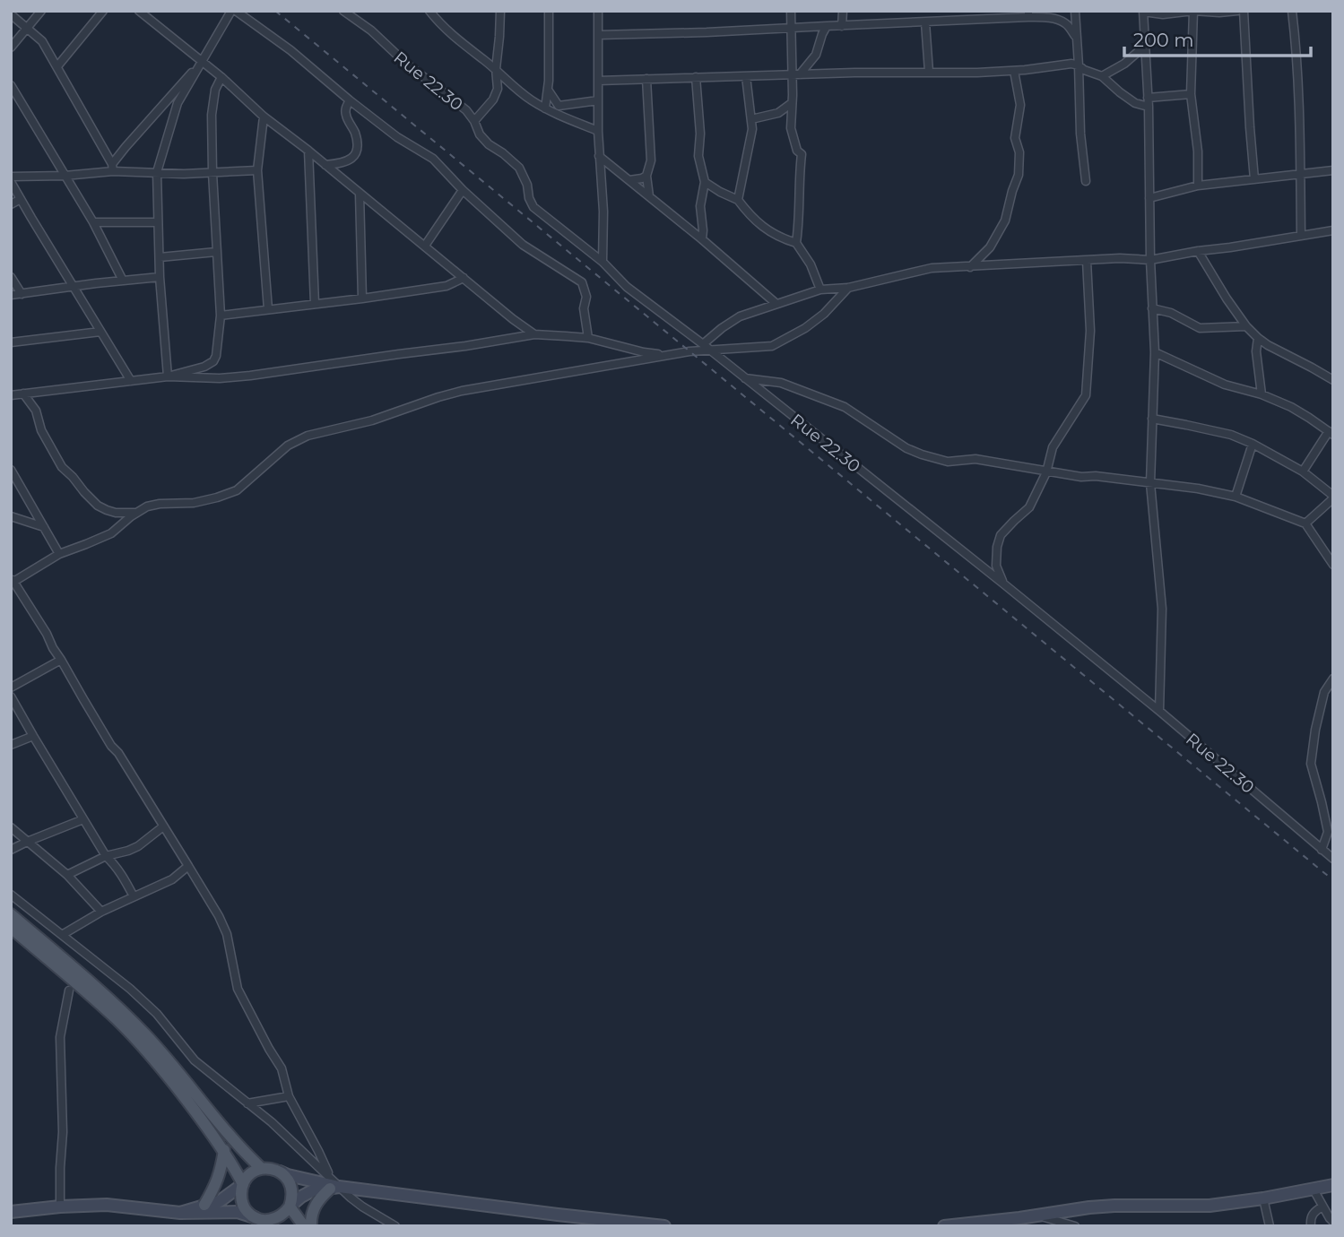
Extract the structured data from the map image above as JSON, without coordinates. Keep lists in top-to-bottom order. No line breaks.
{"streets":{"street":["Rue 22.30"]},"scale_bar":"200 m"}
